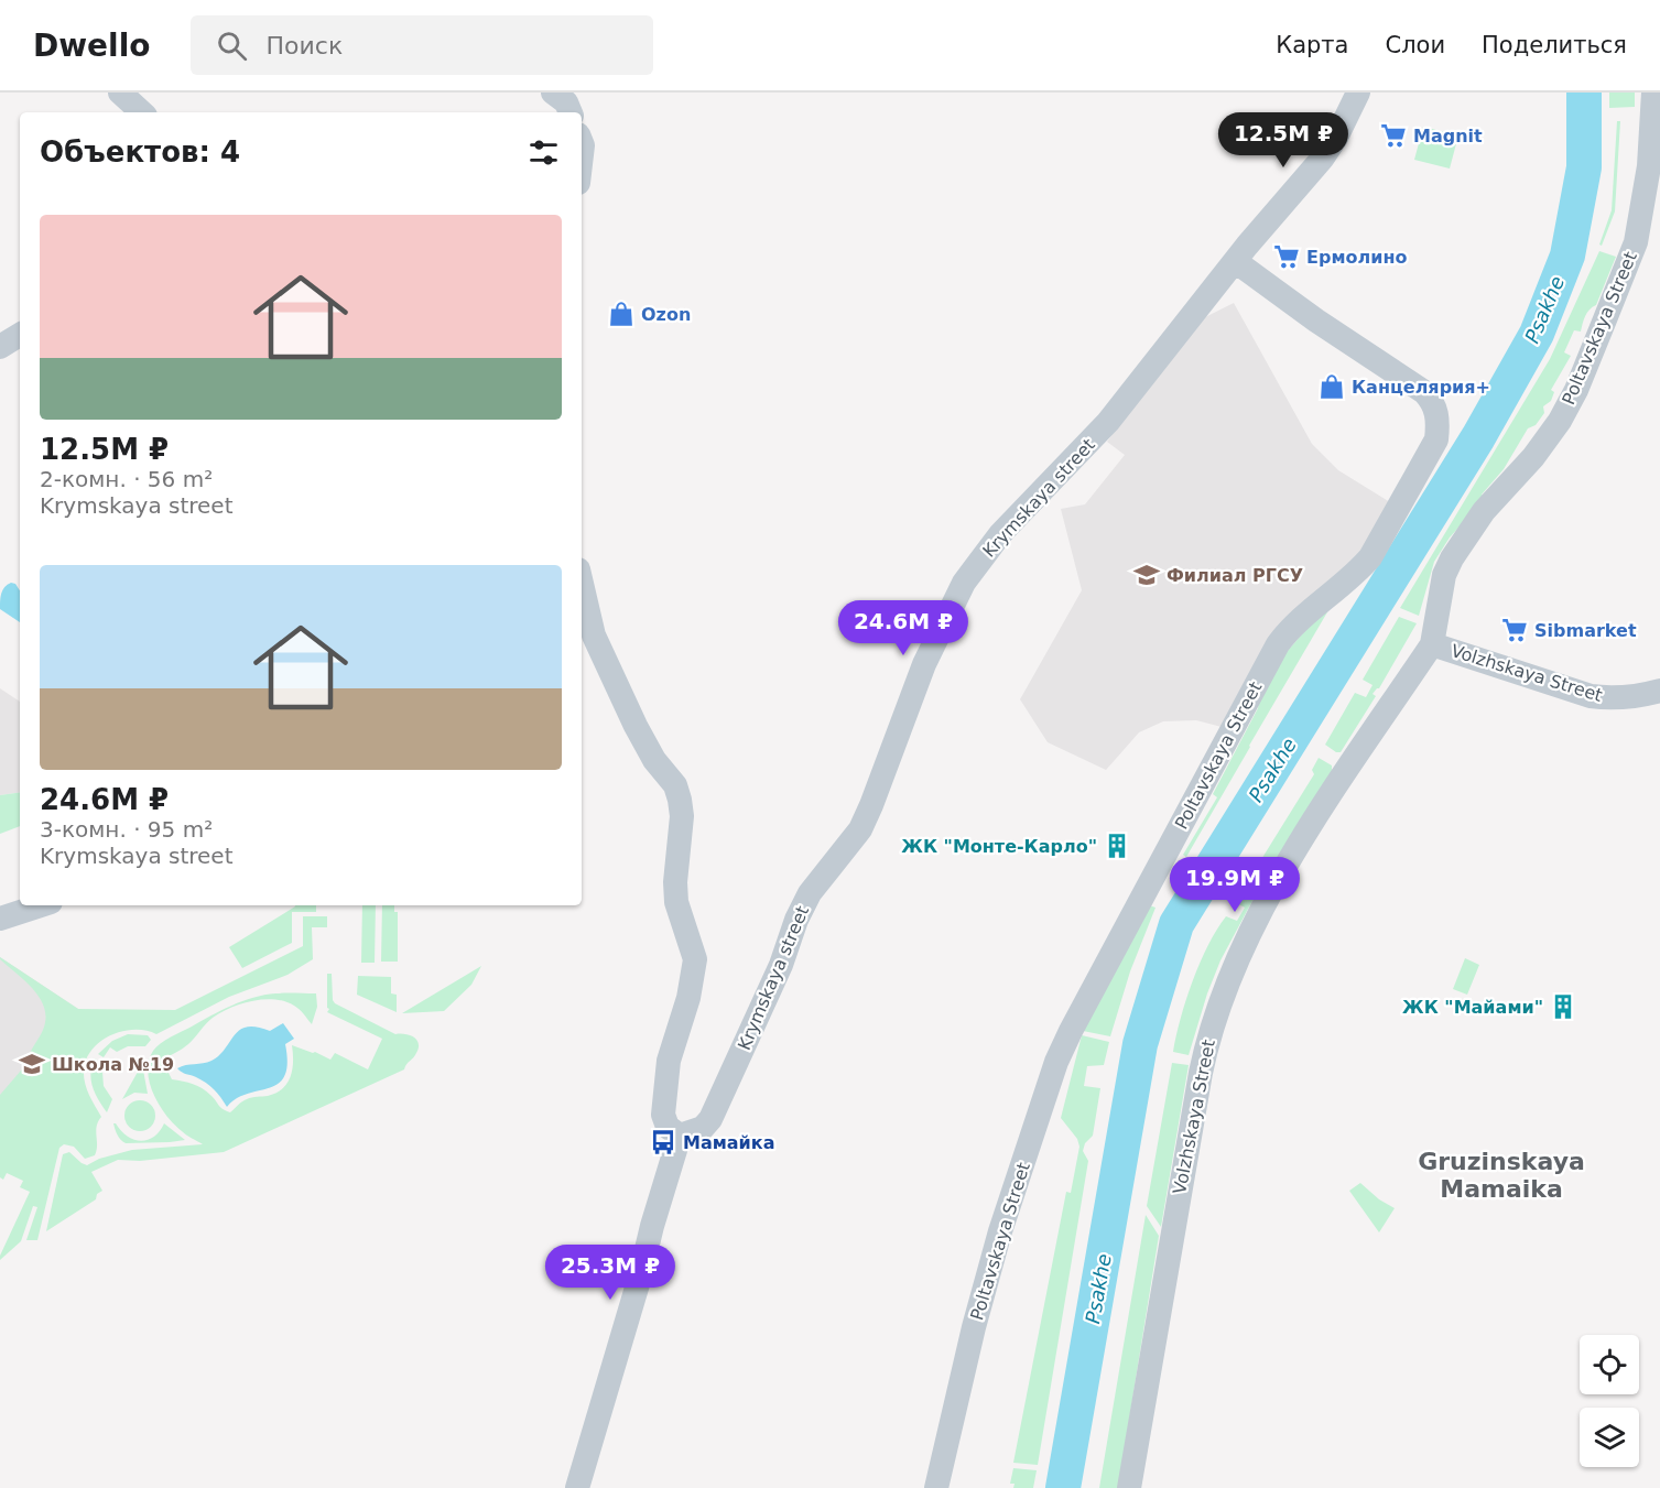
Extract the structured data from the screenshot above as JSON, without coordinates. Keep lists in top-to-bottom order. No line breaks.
{"streets":{"street":["Poltavskaya Street","Krymskaya street","Volzhskaya Street"]},"crossings":[["Poltavskaya Street","Krymskaya street"],["Poltavskaya Street","Volzhskaya Street"]],"districts":["Gruzinskaya Mamaika"],"water":["Psakhe"],"places":{"supermarket":["Magnit","Ермолино","Sibmarket"],"shop":["Ozon","Канцелярия+"],"school or university":["Филиал РГСУ","Школа №19"],"building":["ЖК \"Монте-Карло\"","ЖК \"Майами\""],"bus stop":["Мамайка"]},"page":{"header":"Dwello","search":"Поиск","nav":["Карта","Слои","Поделиться"],"price":["12.5M ₽","24.6M ₽","19.9M ₽","25.3M ₽"],"heading":"Объектов: 4","list":[{"name":"12.5M ₽","note":"2-комн. · 56 m² · Krymskaya street"},{"name":"24.6M ₽","note":"3-комн. · 95 m² · Krymskaya street"}]}}
